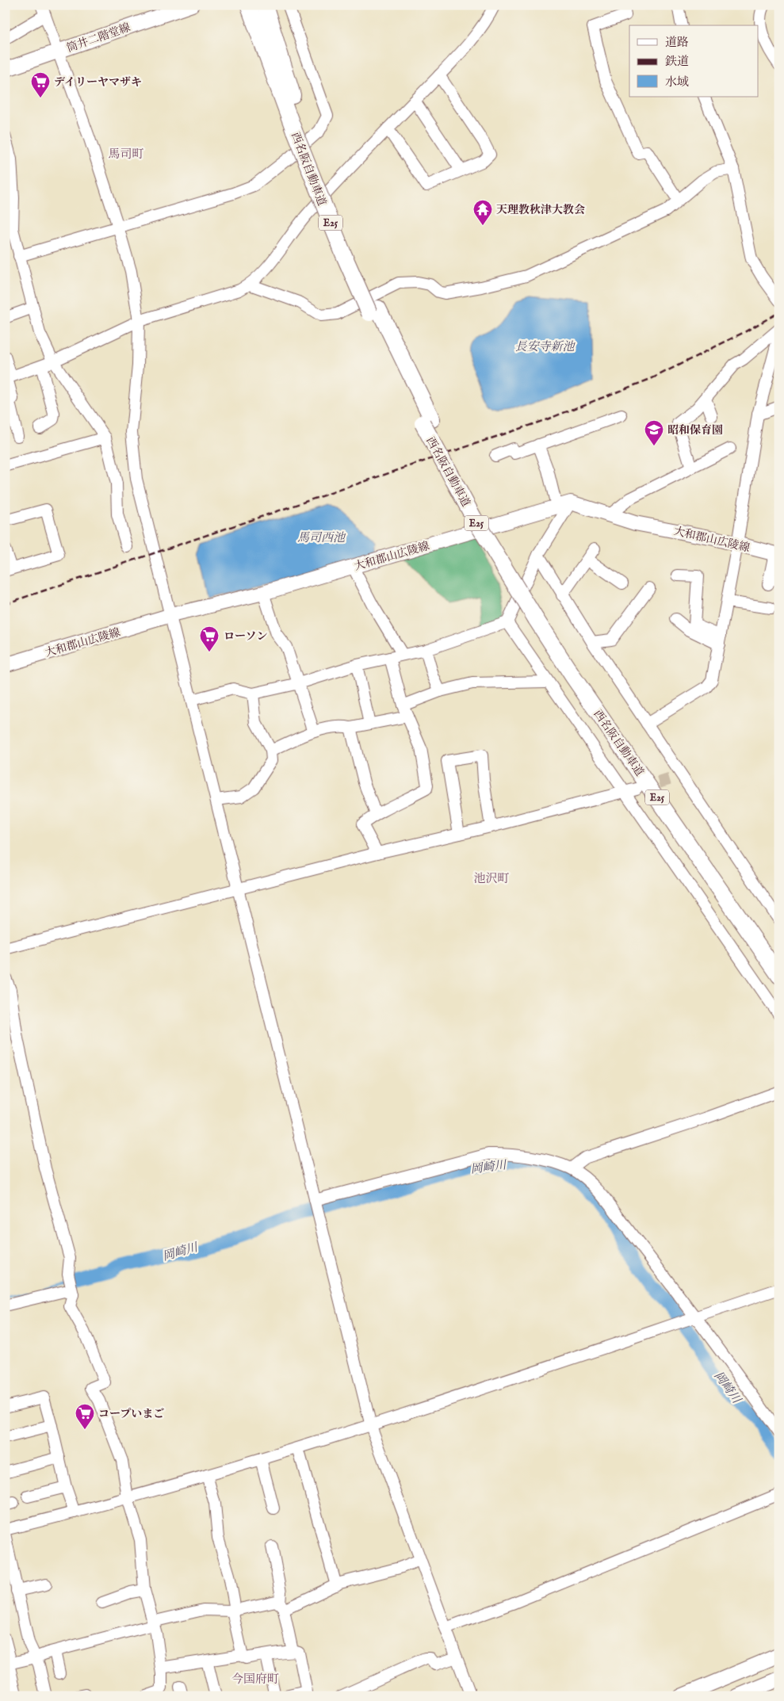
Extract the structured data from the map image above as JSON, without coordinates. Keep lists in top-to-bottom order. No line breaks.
{"streets":{"highway":["西名阪自動車道","E25"],"main road":["筒井二階堂線","大和郡山広陵線"]},"districts":["馬司町","池沢町","今国府町"],"water":["長安寺新池","馬司西池","岡崎川"],"places":{"supermarket":["デイリーヤマザキ","ローソン","コープいまご"],"temple":["天理教秋津大教会"],"school or university":["昭和保育園"]},"legend":["道路","鉄道","水域"]}
